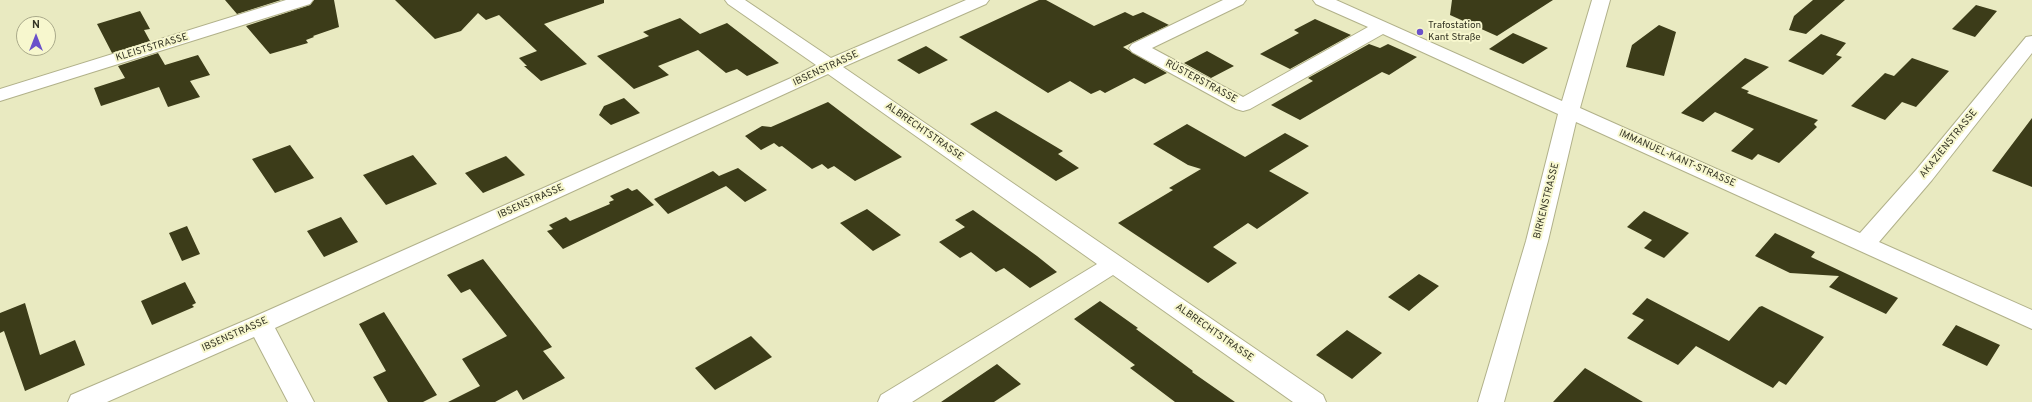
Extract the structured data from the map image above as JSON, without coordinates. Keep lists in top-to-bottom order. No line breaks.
{"streets":{"street":["KLEISTSTRASSE","IBSENSTRASSE","RÜSTERSTRASSE","ALBRECHTSTRASSE","AKAZIENSTRASSE","IMMANUEL-KANT-STRASSE","BIRKENSTRASSE"]},"crossings":[["IBSENSTRASSE","ALBRECHTSTRASSE"],["RÜSTERSTRASSE","IMMANUEL-KANT-STRASSE"],["AKAZIENSTRASSE","IMMANUEL-KANT-STRASSE"],["IMMANUEL-KANT-STRASSE","BIRKENSTRASSE"]],"places":["Trafostation Kant Straße"],"north":"top"}
